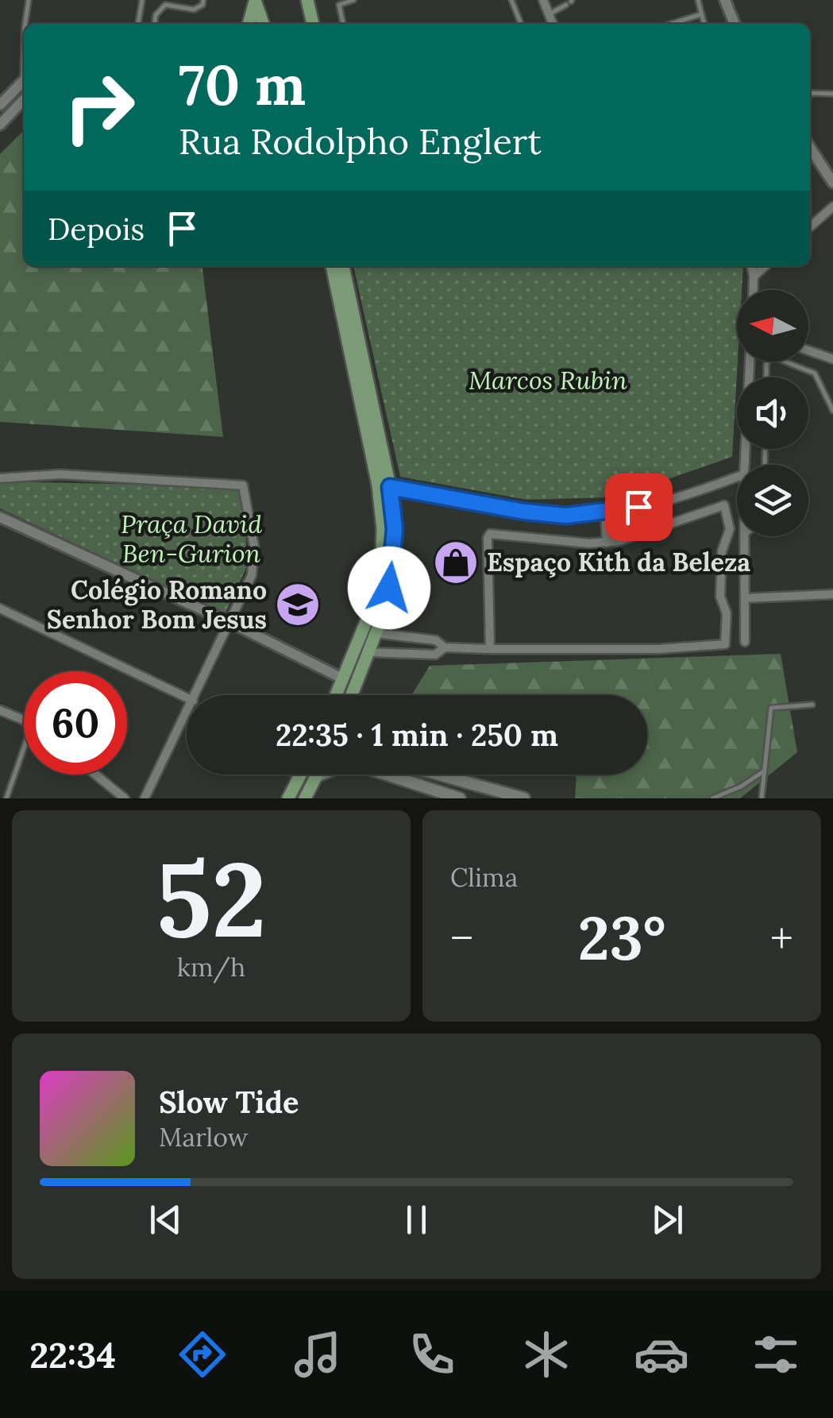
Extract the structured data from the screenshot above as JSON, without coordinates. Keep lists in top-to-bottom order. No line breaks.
{"parks":["Marcos Rubin","Praça David Ben-Gurion"],"places":{"shop":["Espaço Kith da Beleza"],"school or university":["Colégio Romano Senhor Bom Jesus"]},"north":"left","page":{"turn":["70 m","Rua Rodolpho Englert"],"then":"Depois","limit":"60","trip":"22:35 · 1 min · 250 m","tile":[["52","km/h"],"Clima"],"heat":["−","23°","+"],"song":["Slow Tide","Marlow"],"tabs":"22:34"}}
